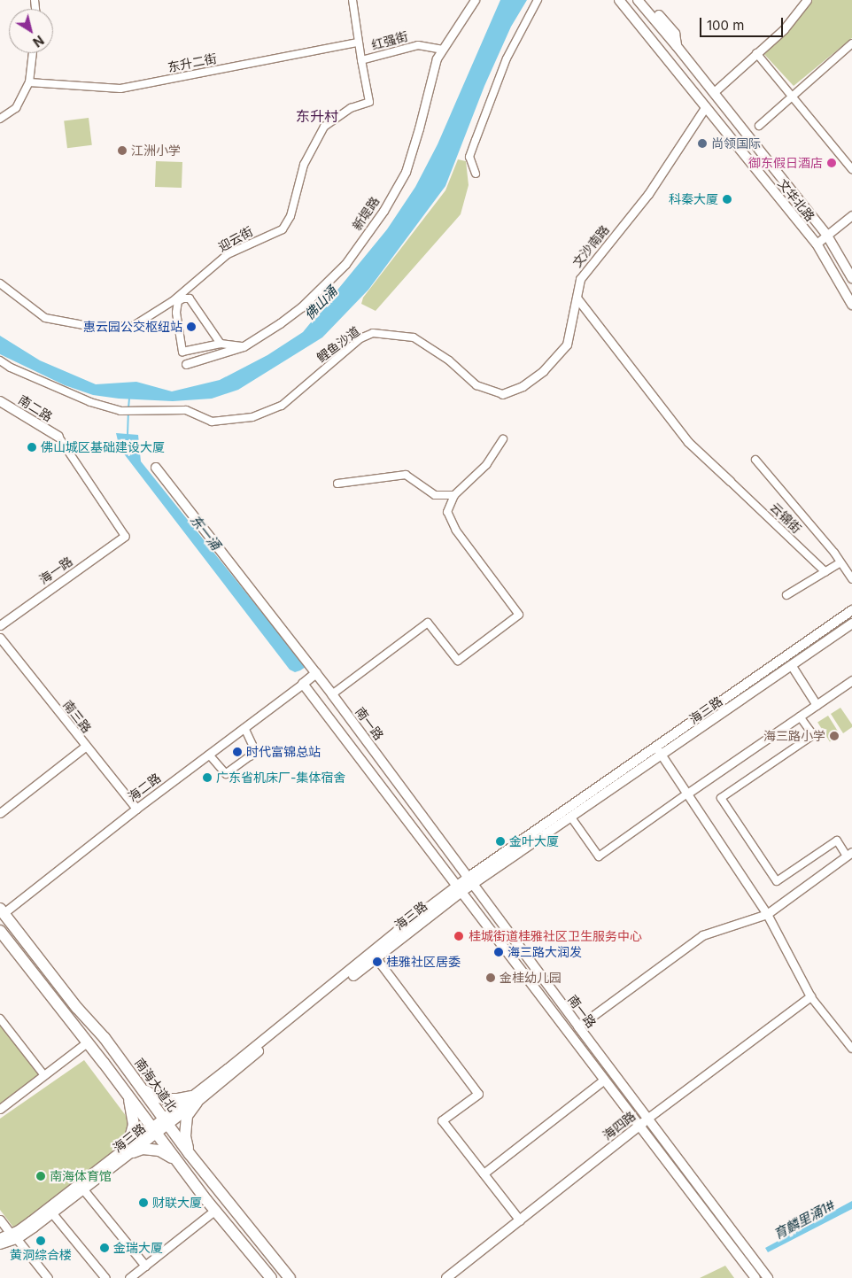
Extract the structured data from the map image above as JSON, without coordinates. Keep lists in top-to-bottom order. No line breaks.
{"streets":{"highway":["南海大道北"],"main road":["文华北路","南二路","海三路","南一路","海四路"],"street":["红强街","东升二街","新堤路","迎云街","文沙南路","鲤鱼沙道","云锦街","海一路","南三路","海二路"]},"crossings":[["红强街","东升二街"],["红强街","新堤路"],["红强街","迎云街"],["文华北路","文沙南路"],["文沙南路","鲤鱼沙道"],["海三路","南一路"],["海三路","南海大道北"],["南三路","海二路"],["南一路","海二路"],["南一路","海四路"],["海二路","南海大道北"]],"districts":["东升村"],"water":["佛山涌","东一涌","育麟里涌1#"],"places":["尚领国际","江洲小学","御东假日酒店","科秦大厦","惠云园公交枢纽站","佛山城区基础建设大厦","海三路小学","时代富锦总站","广东省机床厂-集体宿舍","金叶大厦","桂城街道桂雅社区卫生服务中心","海三路大润发","桂雅社区居委","金桂幼儿园","南海体育馆","财联大厦","黄洞综合楼","金瑞大厦"],"scale_bar":"100 m","north":"bottom right"}
